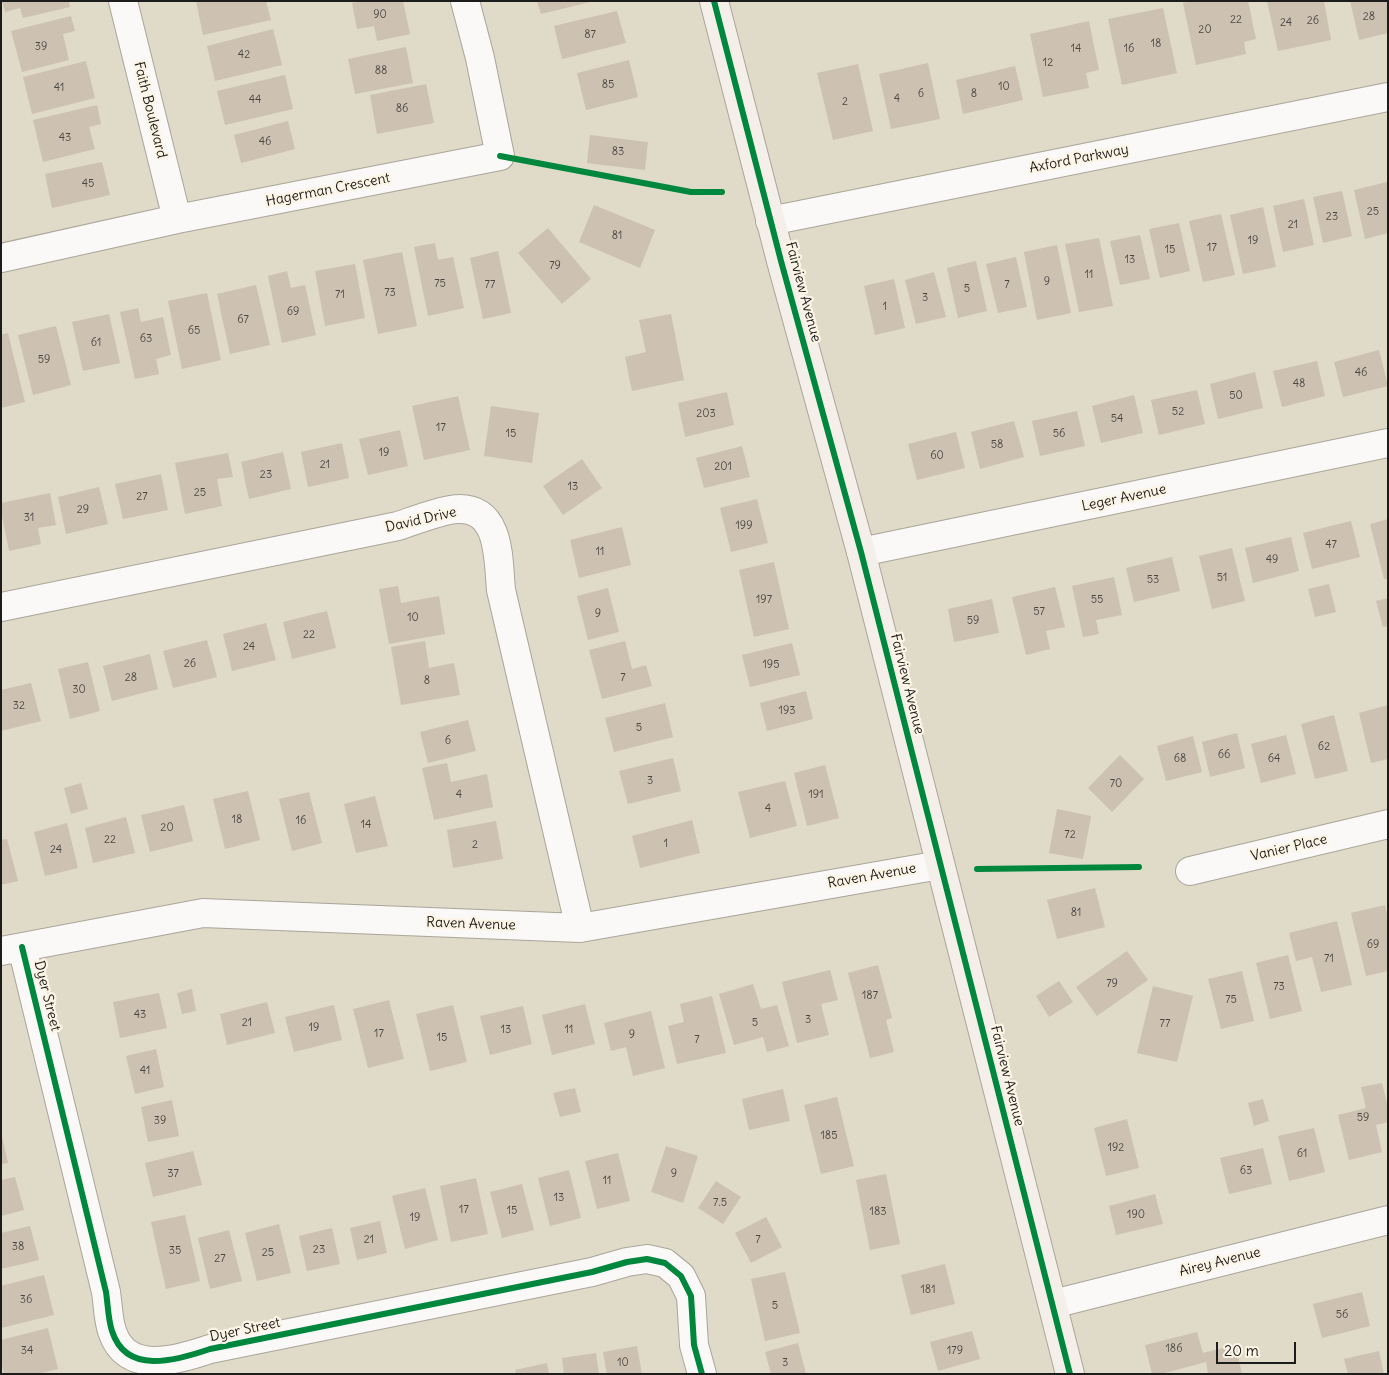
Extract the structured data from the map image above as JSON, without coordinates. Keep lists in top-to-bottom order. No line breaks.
{"streets":{"main road":["Fairview Avenue"],"street":["Faith Boulevard","Axford Parkway","Hagerman Crescent","Leger Avenue","David Drive","Vanier Place","Raven Avenue","Dyer Street","Airey Avenue"]},"crossings":[["Faith Boulevard","Hagerman Crescent"],["Axford Parkway","Fairview Avenue"],["Fairview Avenue","Leger Avenue"],["Fairview Avenue","Raven Avenue"],["Fairview Avenue","Airey Avenue"],["David Drive","Raven Avenue"],["Raven Avenue","Dyer Street"]],"house_numbers":["90","28","22","26","24","20","87","18","39","14","16","42","12","88","85","10","41","6","8","4","44","2","86","43","46","83","45","25","23","21","81","19","17","15","13","79","11","9","75","77","7","5","73","71","3","1","69","67","65","63","61","59","46","48","50","52","203","54","17","15","56","58","19","60","21","201","23","13","25","27","29","31","199","47","11","49","51","53","197","55","57","9","10","59","22","24","26","195","28","7","8","30","32","193","5","6","62","66","68","64","3","70","4","191","4","18","16","14","20","72","22","1","2","24","81","69","71","79","73","187","75","43","3","21","5","77","19","13","11","17","9","15","7","41","59","39","185","192","61","63","37","9","11","13","7.5","17","15","183","190","19","21","7","38","23","35","25","27","181","36","5","56","186","34","179","10","3"],"scale_bar":"20 m"}
